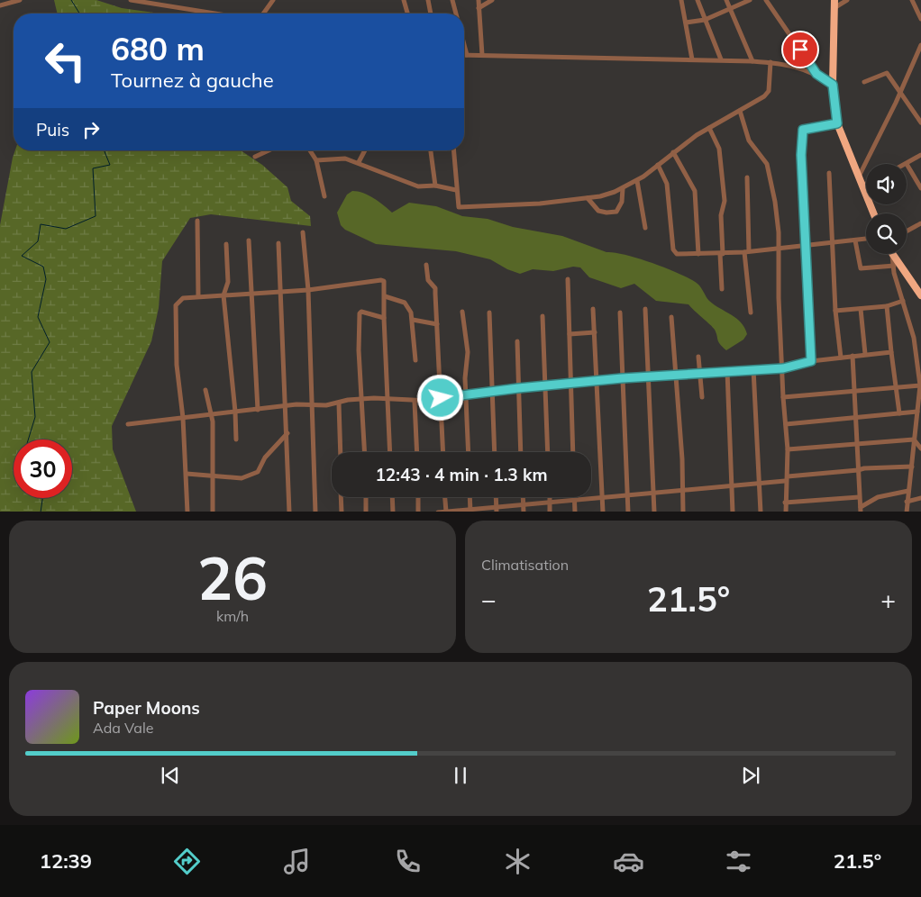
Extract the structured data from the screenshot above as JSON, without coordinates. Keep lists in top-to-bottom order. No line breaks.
{"page":{"turn":["680 m","Tournez à gauche"],"then":"Puis","limit":"30","trip":"12:43 · 4 min · 1.3 km","tile":[["26","km/h"],"Climatisation"],"heat":["−","21.5°","+"],"song":["Paper Moons","Ada Vale"],"tabs":["12:39","21.5°"]}}
